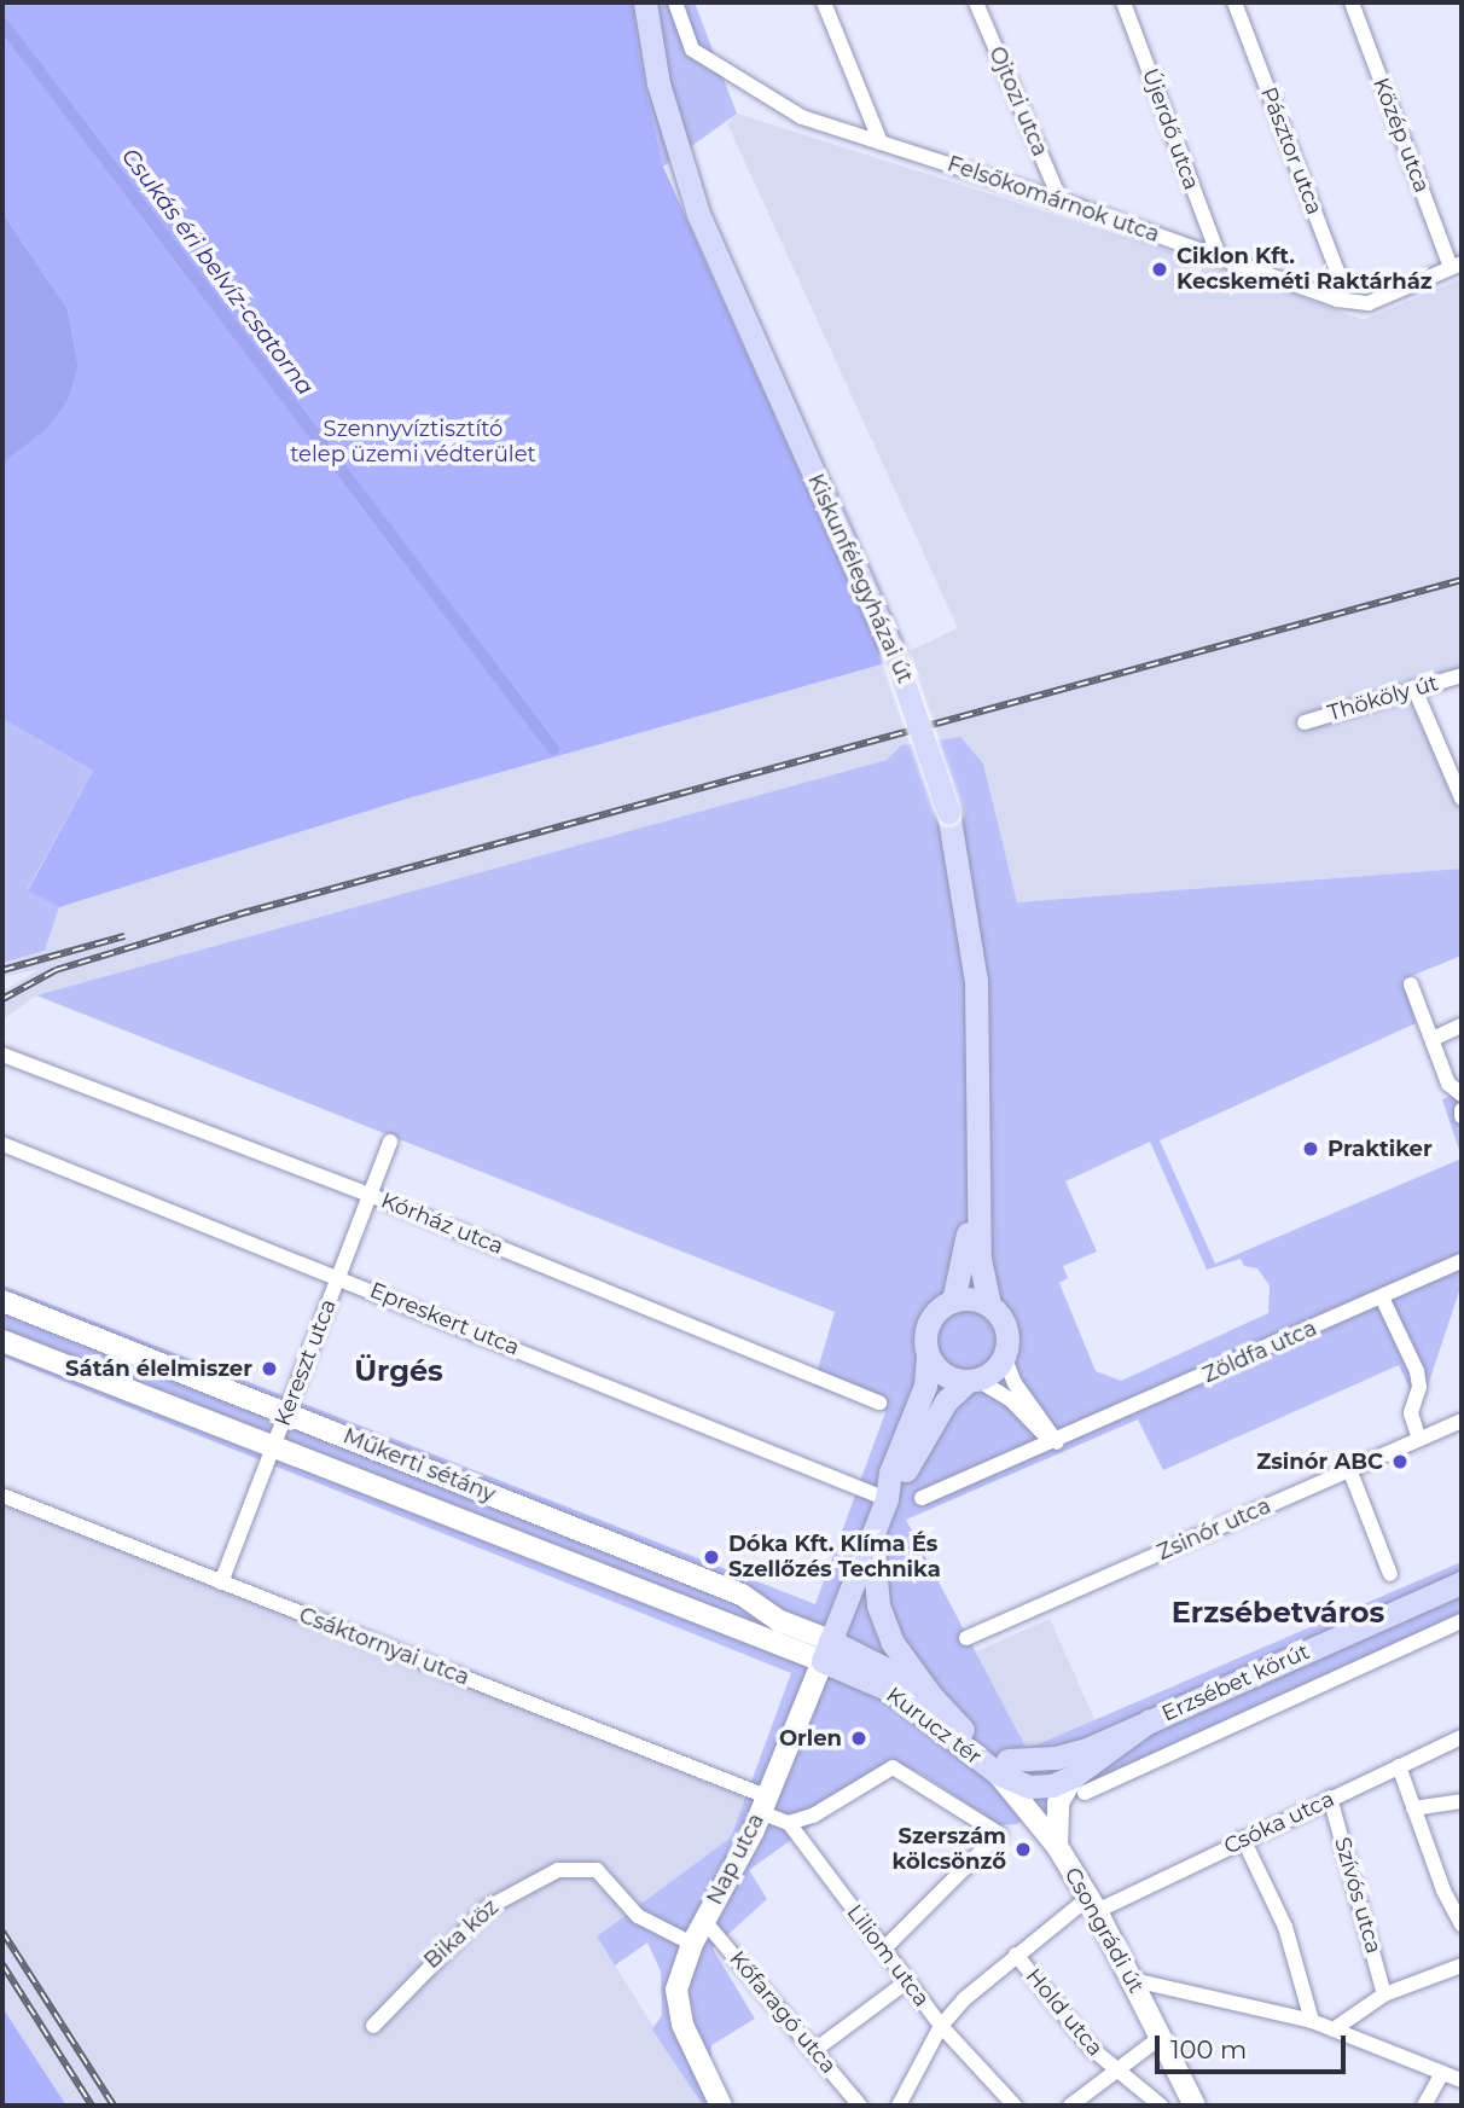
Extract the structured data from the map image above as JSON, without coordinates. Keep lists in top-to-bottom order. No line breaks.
{"streets":{"main road":["Kiskunfélegyházai út","Erzsébet körút","Kurucz tér"],"street":["Ojtozi utca","Újerdő utca","Közép utca","Pásztor utca","Felsőkomárnok utca","Thököly út","Kórház utca","Epreskert utca","Zöldfa utca","Kereszt utca","Műkerti sétány","Zsinór utca","Csáktornyai utca","Csóka utca","Nap utca","Szívós utca","Csongrádi út","Bika köz","Liliom utca","Kőfaragó utca","Hold utca"]},"crossings":[["Ojtozi utca","Felsőkomárnok utca"],["Újerdő utca","Felsőkomárnok utca"],["Közép utca","Felsőkomárnok utca"],["Pásztor utca","Felsőkomárnok utca"],["Kórház utca","Kereszt utca"],["Epreskert utca","Kereszt utca"],["Kereszt utca","Műkerti sétány"],["Kereszt utca","Csáktornyai utca"],["Műkerti sétány","Kurucz tér"],["Csáktornyai utca","Nap utca"],["Erzsébet körút","Kurucz tér"],["Erzsébet körút","Csongrádi út"],["Kurucz tér","Csongrádi út"],["Csóka utca","Szívós utca"],["Csóka utca","Csongrádi út"],["Csóka utca","Liliom utca"],["Csóka utca","Hold utca"],["Nap utca","Bika köz"],["Nap utca","Kőfaragó utca"]],"districts":["Ürgés","Erzsébetváros"],"water":["Csukás éri belvíz-csatorna"],"parks":["Szennyvíztisztító telep üzemi védterület"],"places":["Ciklon Kft. Kecskeméti Raktárház","Praktiker","Sátán élelmiszer","Zsinór ABC","Dóka Kft. Klíma És Szellőzés Technika","Orlen","Szerszám kölcsönző"],"scale_bar":"100 m"}
